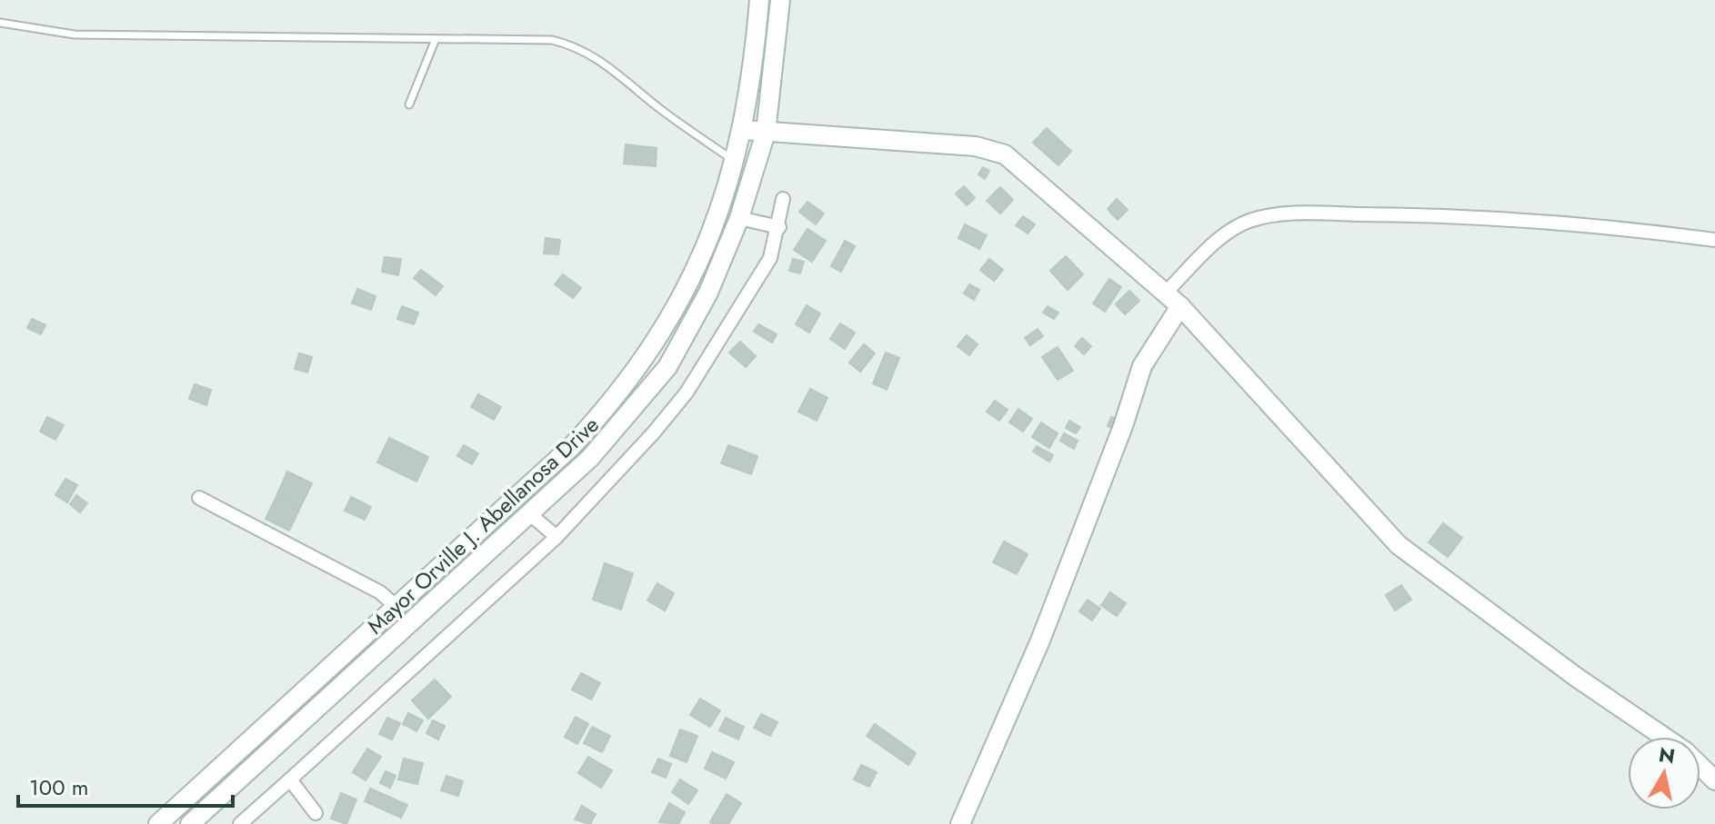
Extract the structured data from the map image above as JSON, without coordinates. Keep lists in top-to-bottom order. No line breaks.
{"streets":{"main road":["Mayor Orville J. Abellanosa Drive"]},"scale_bar":"100 m","north":"top"}
